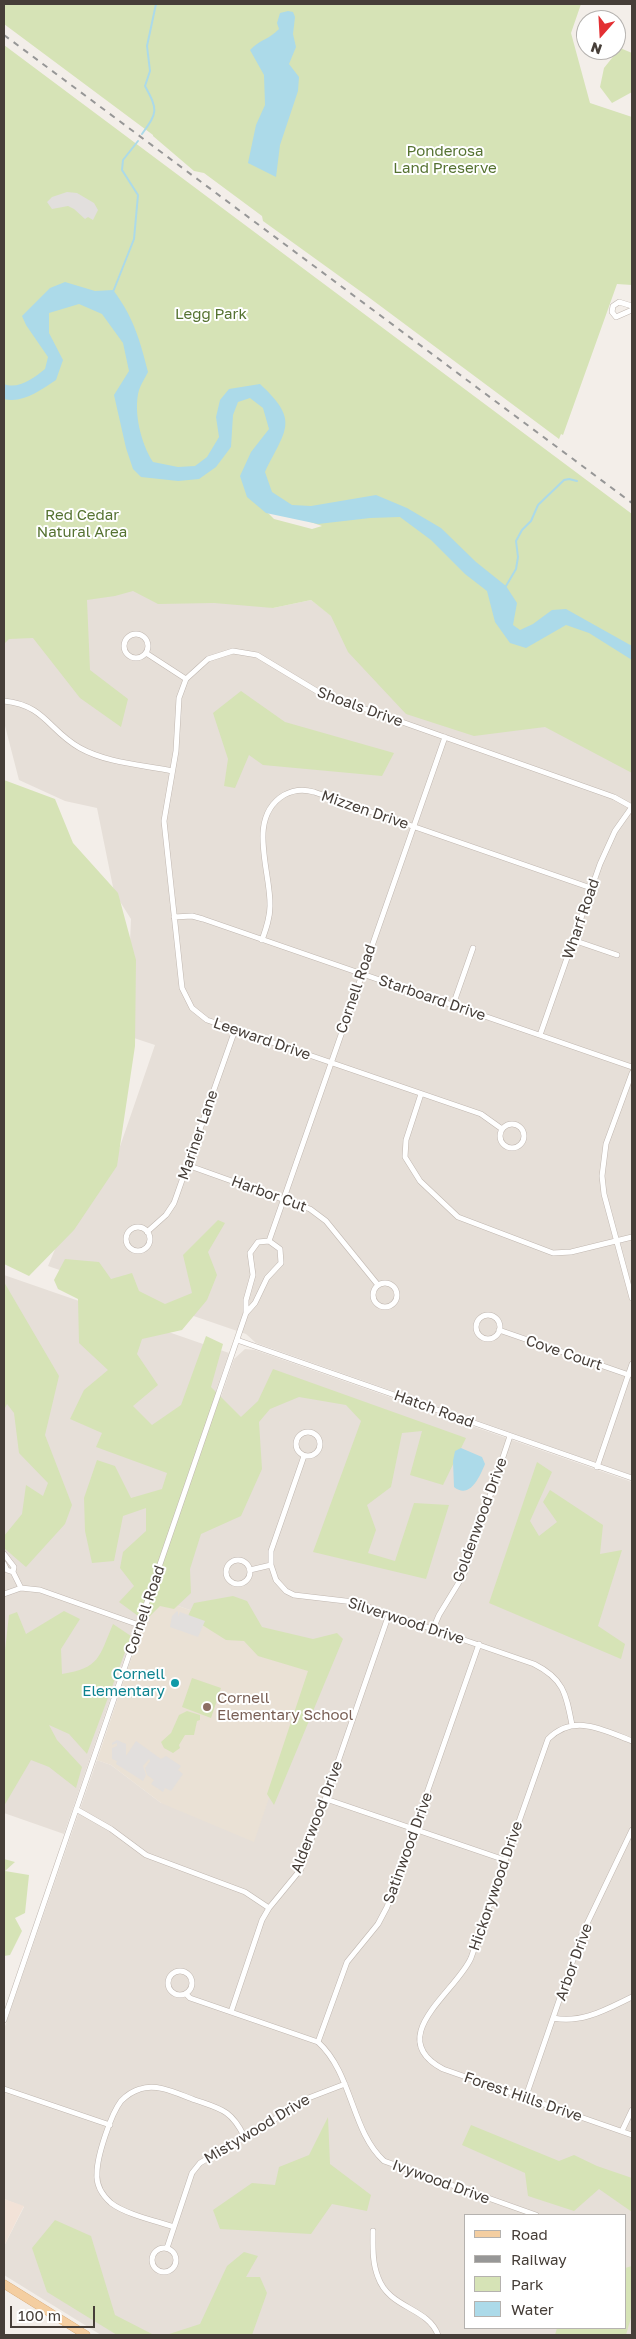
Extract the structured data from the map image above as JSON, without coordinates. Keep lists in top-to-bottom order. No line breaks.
{"streets":{"street":["Shoals Drive","Mizzen Drive","Wharf Road","Cornell Road","Starboard Drive","Leeward Drive","Mariner Lane","Harbor Cut","Cove Court","Hatch Road","Goldenwood Drive","Silverwood Drive","Alderwood Drive","Satinwood Drive","Hickorywood Drive","Arbor Drive","Forest Hills Drive","Mistywood Drive","Ivywood Drive"]},"crossings":[["Shoals Drive","Wharf Road"],["Shoals Drive","Cornell Road"],["Shoals Drive","Leeward Drive"],["Mizzen Drive","Wharf Road"],["Mizzen Drive","Cornell Road"],["Mizzen Drive","Starboard Drive"],["Wharf Road","Starboard Drive"],["Cornell Road","Starboard Drive"],["Cornell Road","Leeward Drive"],["Cornell Road","Harbor Cut"],["Cornell Road","Hatch Road"],["Starboard Drive","Leeward Drive"],["Leeward Drive","Mariner Lane"],["Mariner Lane","Harbor Cut"],["Hatch Road","Goldenwood Drive"],["Goldenwood Drive","Silverwood Drive"],["Silverwood Drive","Alderwood Drive"],["Silverwood Drive","Satinwood Drive"],["Silverwood Drive","Hickorywood Drive"],["Alderwood Drive","Ivywood Drive"],["Satinwood Drive","Ivywood Drive"],["Hickorywood Drive","Forest Hills Drive"],["Arbor Drive","Forest Hills Drive"],["Mistywood Drive","Ivywood Drive"]],"parks":["Ponderosa Land Preserve","Legg Park","Red Cedar Natural Area"],"places":["Cornell Elementary","Cornell Elementary School"],"legend":["Road","Railway","Park","Water"],"scale_bar":"100 m","north":"bottom"}
